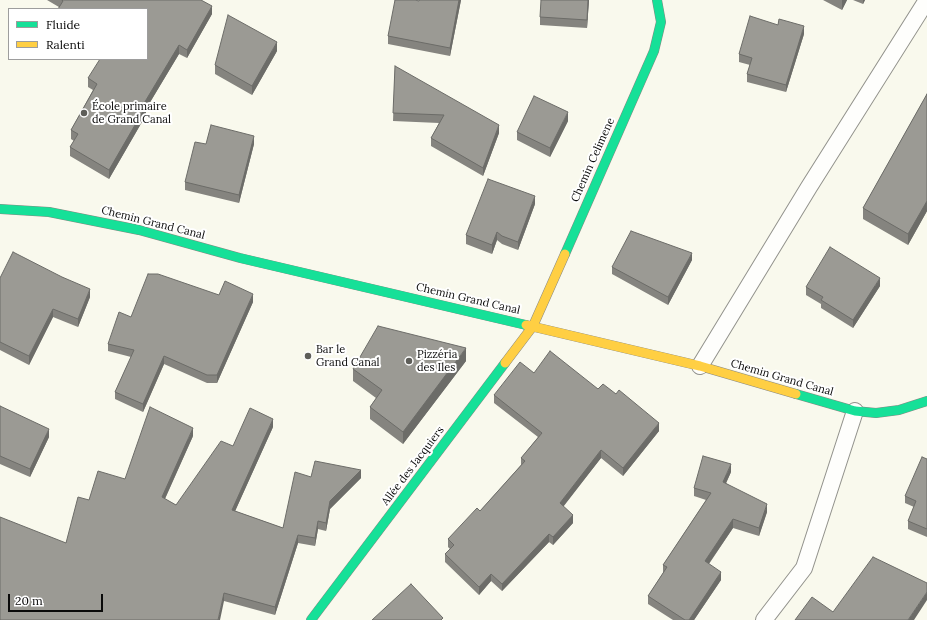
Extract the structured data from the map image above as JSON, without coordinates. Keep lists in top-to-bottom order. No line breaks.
{"streets":{"street":["Chemin Celimene","Chemin Grand Canal","Allée des Jacquiers"]},"crossings":[["Chemin Celimene","Chemin Grand Canal"],["Chemin Celimene","Allée des Jacquiers"],["Chemin Grand Canal","Allée des Jacquiers"]],"places":["École primaire de Grand Canal","Bar le Grand Canal","Pizzéria des Iles"],"legend":["Fluide","Ralenti"],"scale_bar":"20 m"}
